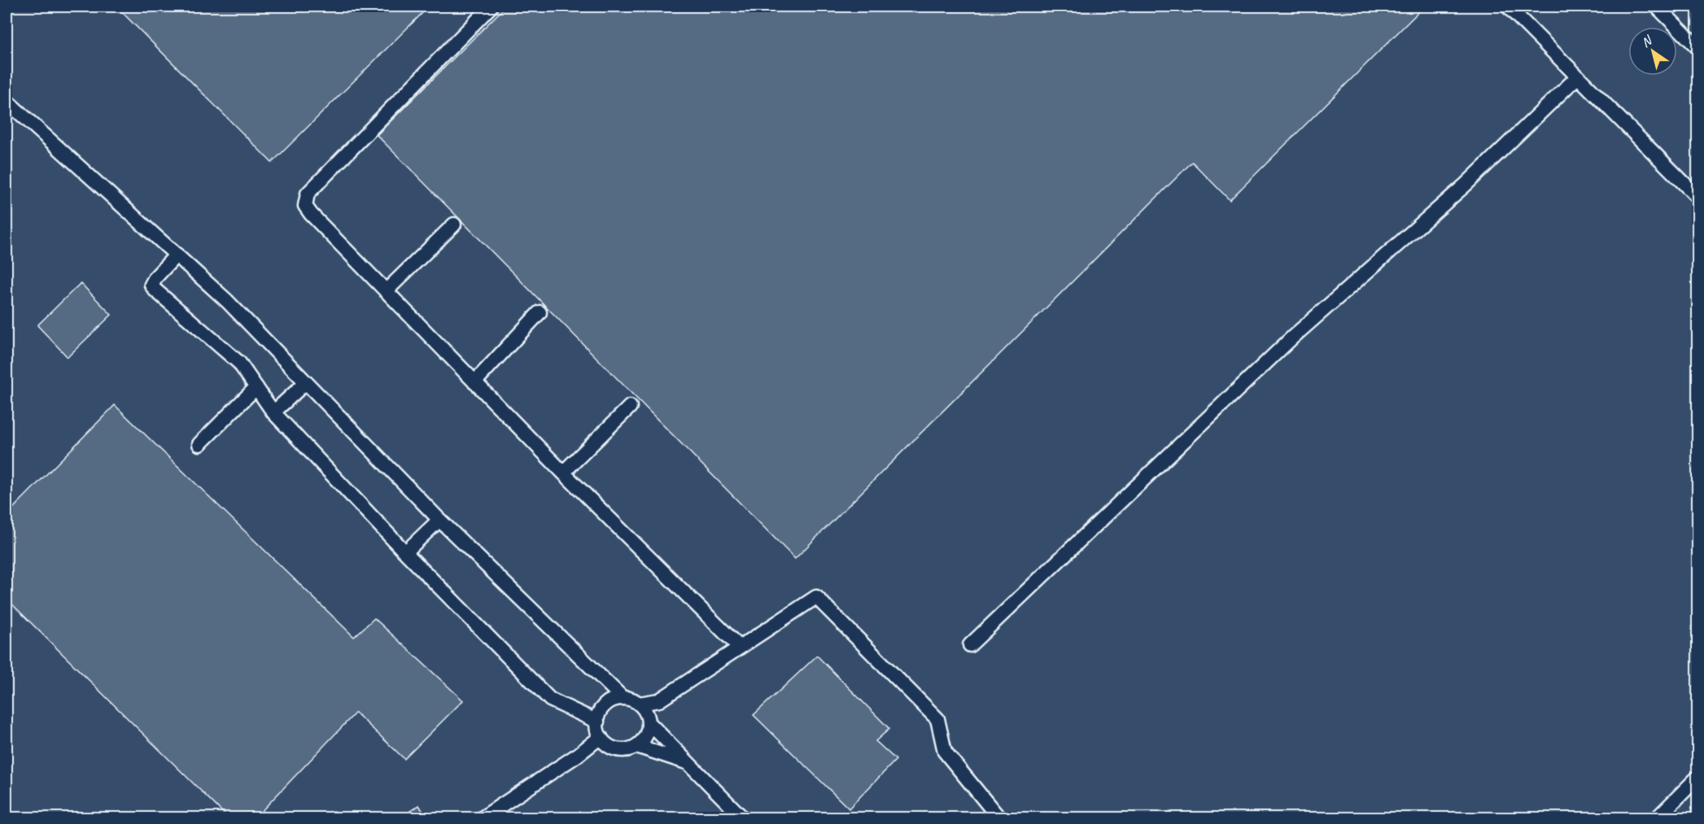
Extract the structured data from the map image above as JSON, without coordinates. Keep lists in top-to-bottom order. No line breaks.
{"north":"top left"}
